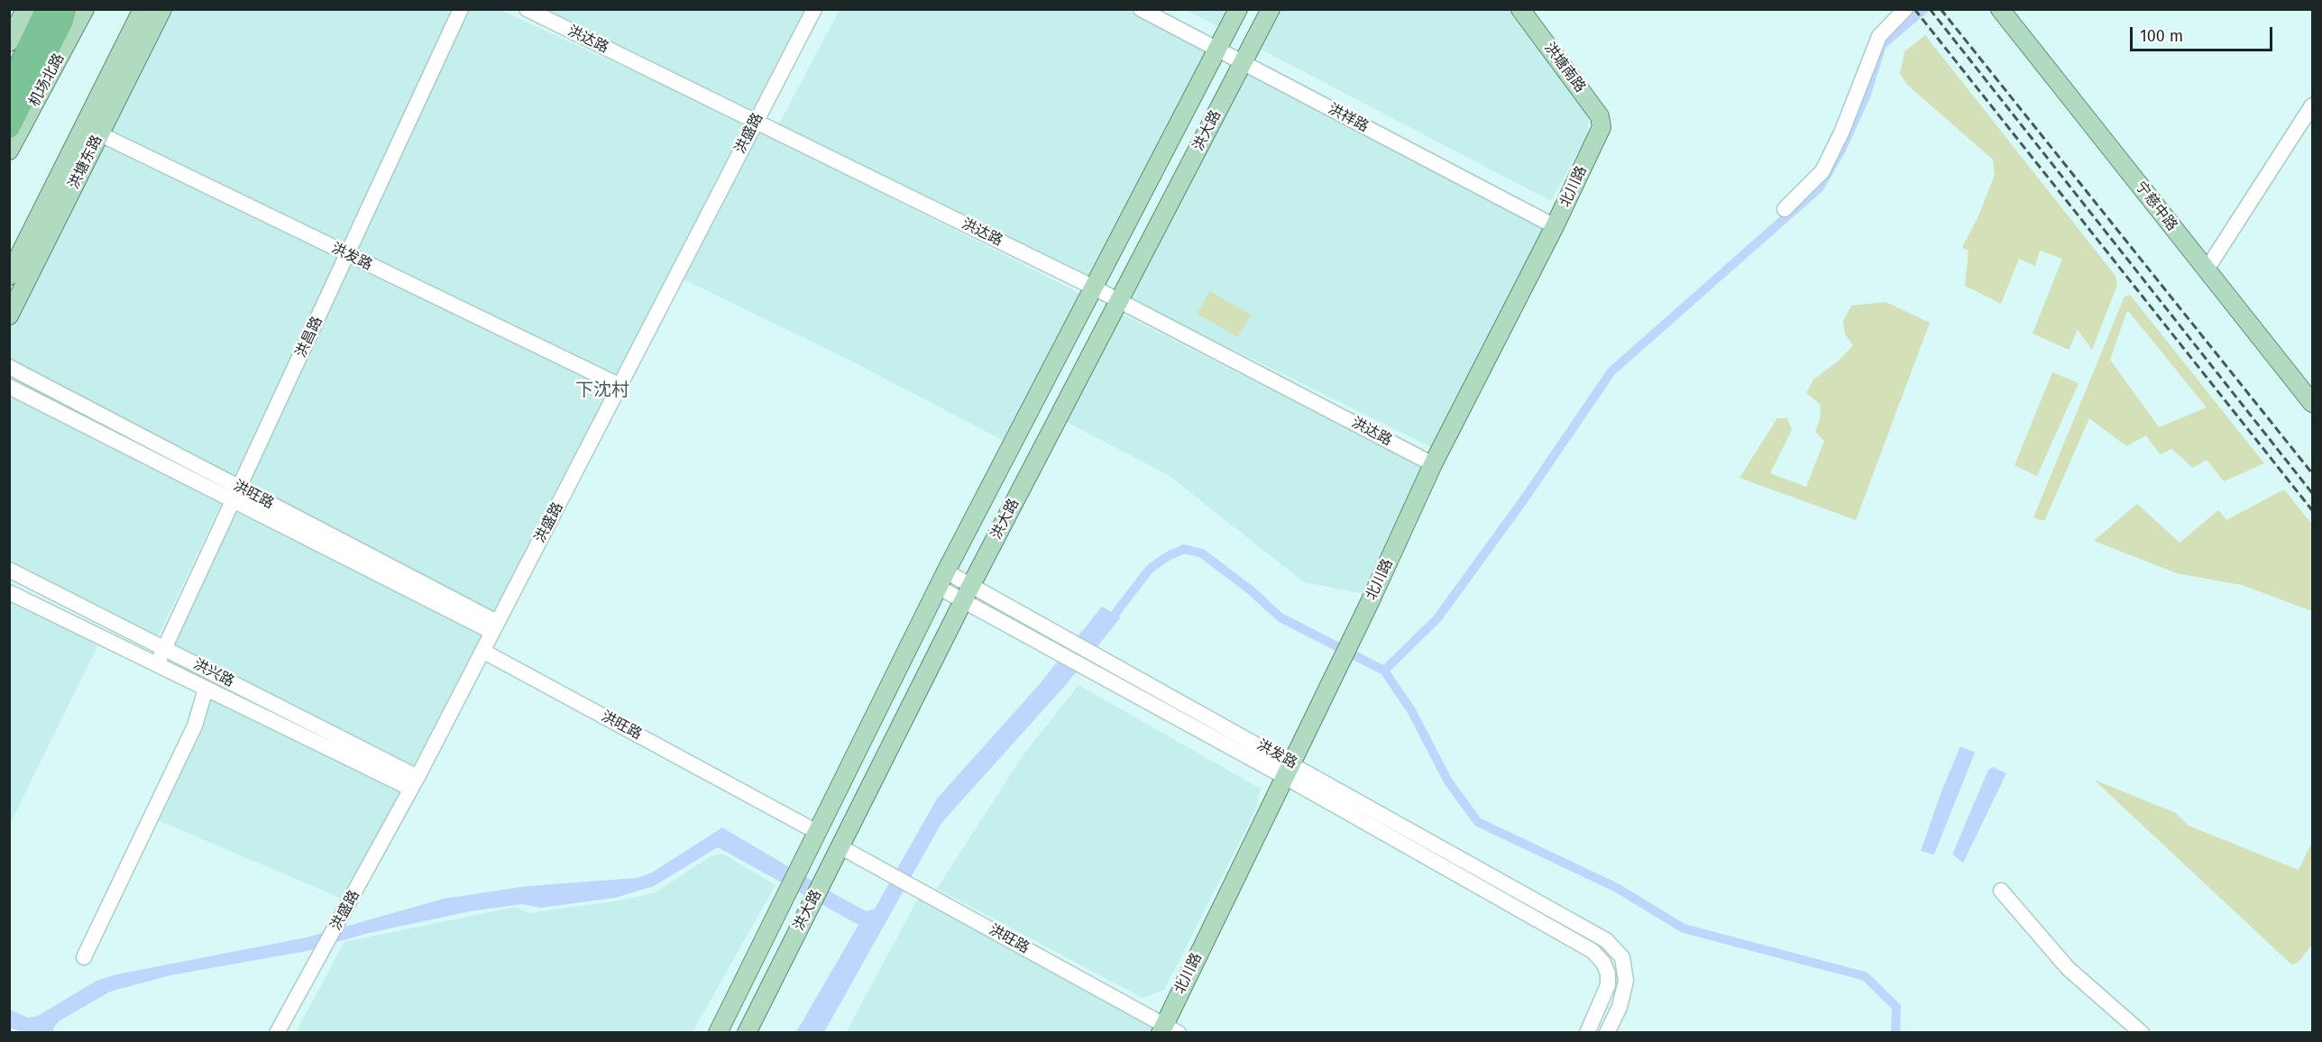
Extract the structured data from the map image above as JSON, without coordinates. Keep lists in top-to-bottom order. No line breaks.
{"streets":{"main road":["洪塘南路","机场北路","洪大路","洪塘东路","北川路","宁慈中路"],"street":["洪达路","洪祥路","洪盛路","洪发路","洪昌路","洪旺路","洪兴路"]},"crossings":[["洪达路","洪大路"],["洪达路","洪盛路"],["洪达路","北川路"],["洪塘南路","北川路"],["洪祥路","洪大路"],["洪祥路","北川路"],["洪大路","洪发路"],["洪大路","洪旺路"],["洪盛路","洪发路"],["洪盛路","洪旺路"],["洪盛路","洪兴路"],["洪塘东路","洪发路"],["北川路","洪发路"],["北川路","洪旺路"],["洪发路","洪昌路"],["洪昌路","洪旺路"],["洪昌路","洪兴路"]],"districts":["下沈村"],"scale_bar":"100 m"}
